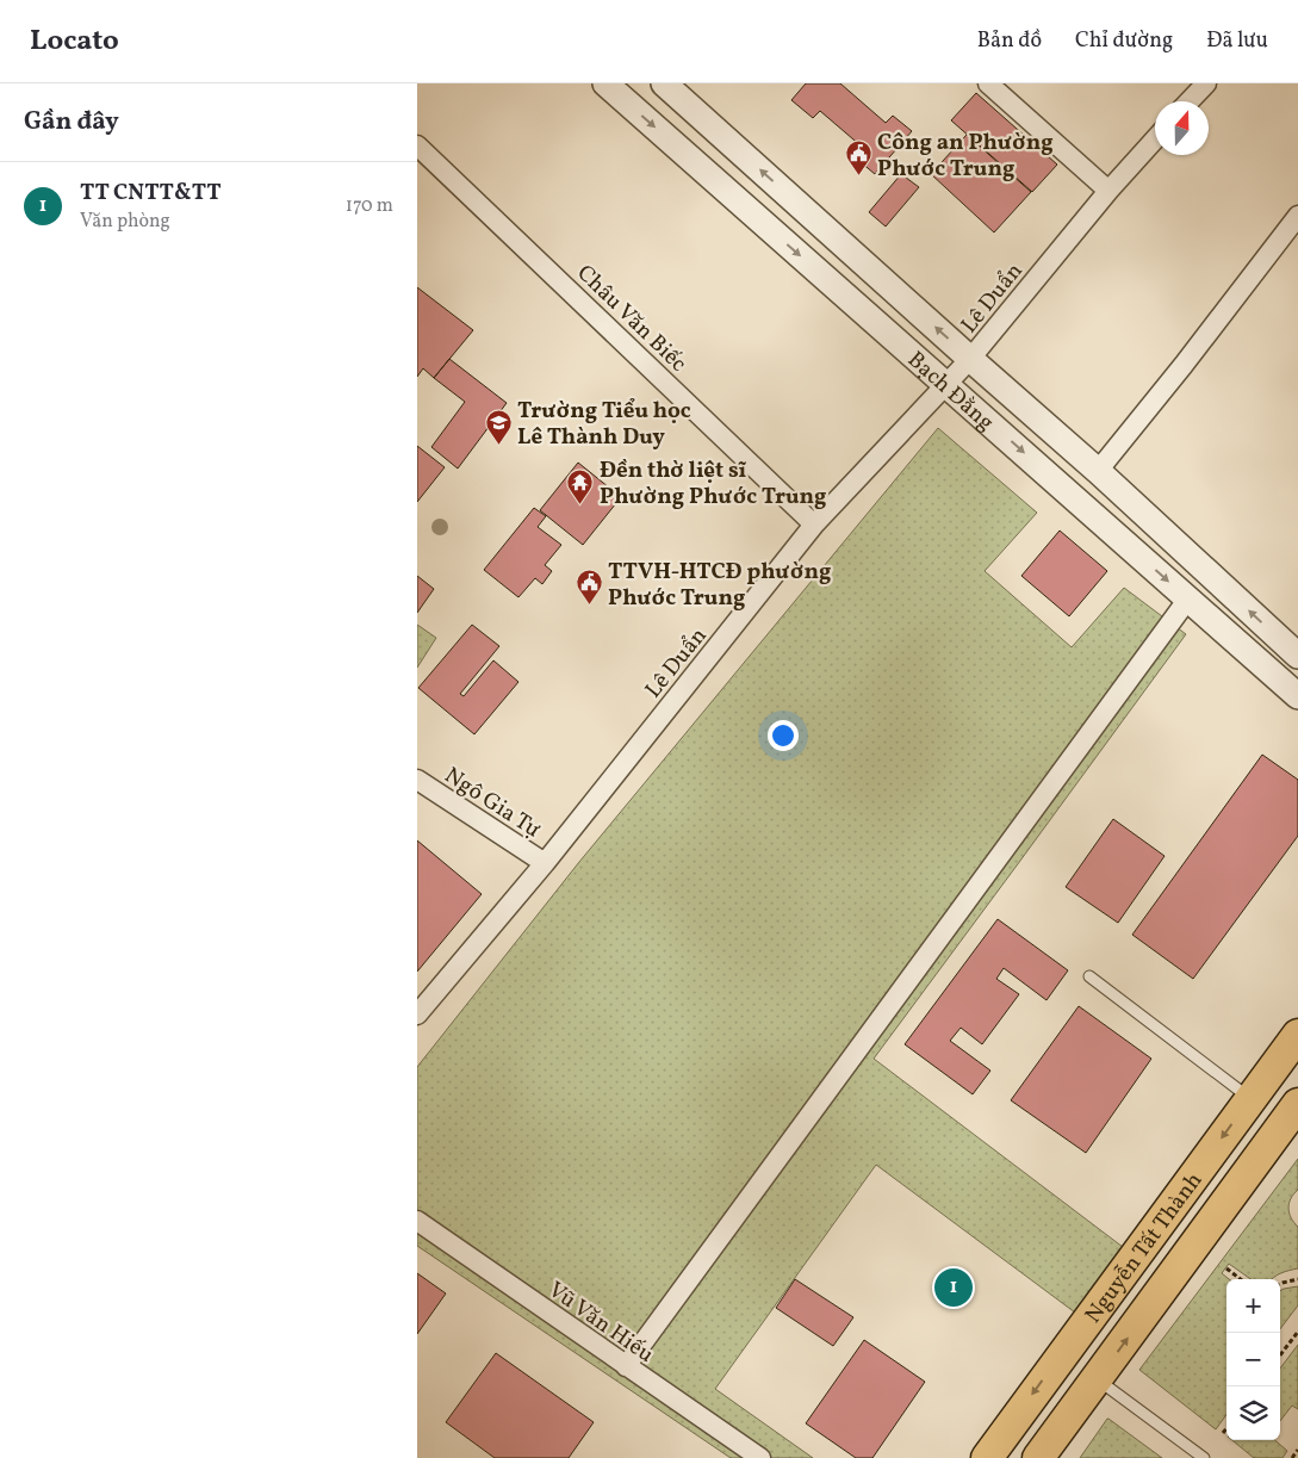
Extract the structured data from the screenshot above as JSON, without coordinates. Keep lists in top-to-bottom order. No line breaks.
{"streets":{"main road":["Nguyễn Tất Thành"],"street":["Lê Duẩn","Châu Văn Biếc","Bạch Đằng","Ngô Gia Tự","Vũ Văn Hiếu"]},"crossings":[["Lê Duẩn","Châu Văn Biếc"],["Lê Duẩn","Bạch Đằng"],["Lê Duẩn","Ngô Gia Tự"]],"places":{"public building":["Công an Phường Phước Trung","TTVH-HTCĐ phường Phước Trung"],"school or university":["Trường Tiểu học Lê Thành Duy"],"temple":["Đền thờ liệt sĩ Phường Phước Trung"]},"north":"top","page":{"header":"Locato","nav":["Bản đồ","Chỉ đường","Đã lưu"],"heading":"Gần đây","list":[{"mark":"1","name":"TT CNTT&TT","note":"Văn phòng","value":"170 m"}],"pins":"1","map_buttons":["+","−"]}}
